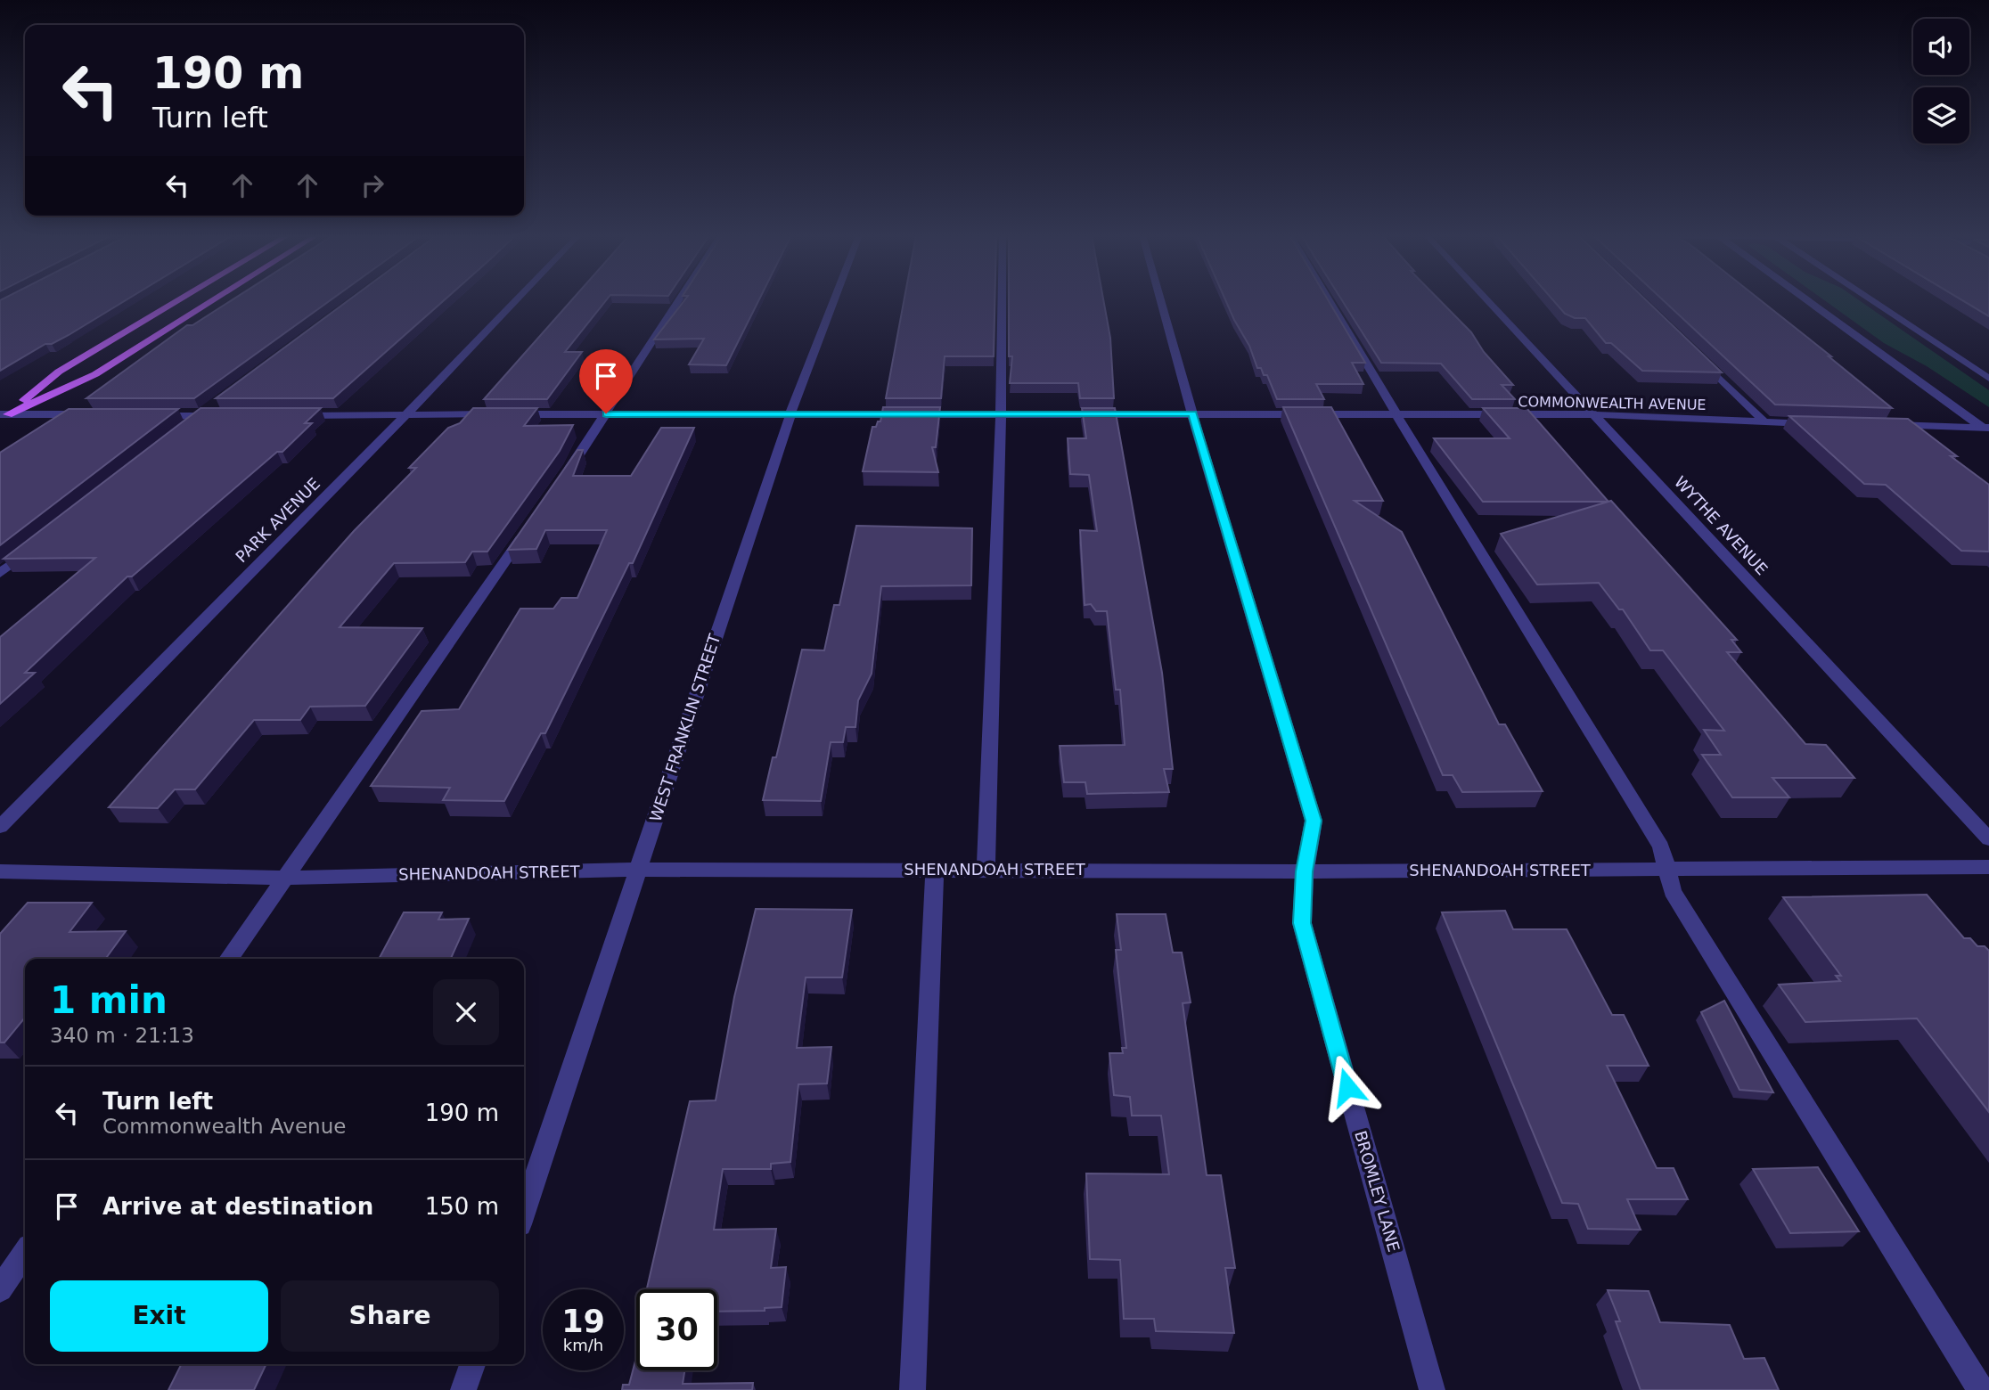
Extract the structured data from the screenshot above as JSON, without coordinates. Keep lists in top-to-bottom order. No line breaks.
{"streets":{"street":["COMMONWEALTH AVENUE","PARK AVENUE","WYTHE AVENUE","WEST FRANKLIN STREET","SHENANDOAH STREET","BROMLEY LANE"]},"crossings":[["COMMONWEALTH AVENUE","WYTHE AVENUE"],["COMMONWEALTH AVENUE","WEST FRANKLIN STREET"],["COMMONWEALTH AVENUE","BROMLEY LANE"],["WEST FRANKLIN STREET","SHENANDOAH STREET"],["SHENANDOAH STREET","BROMLEY LANE"]],"page":{"turn":["190 m","Turn left"],"heading":["1 min","340 m · 21:13"],"list":[{"name":"Turn left","note":"Commonwealth Avenue","value":"190 m"},{"name":"Arrive at destination","value":"150 m"}],"buttons":["Exit","Share"],"speed":"19 km/h","limit":"30"}}
